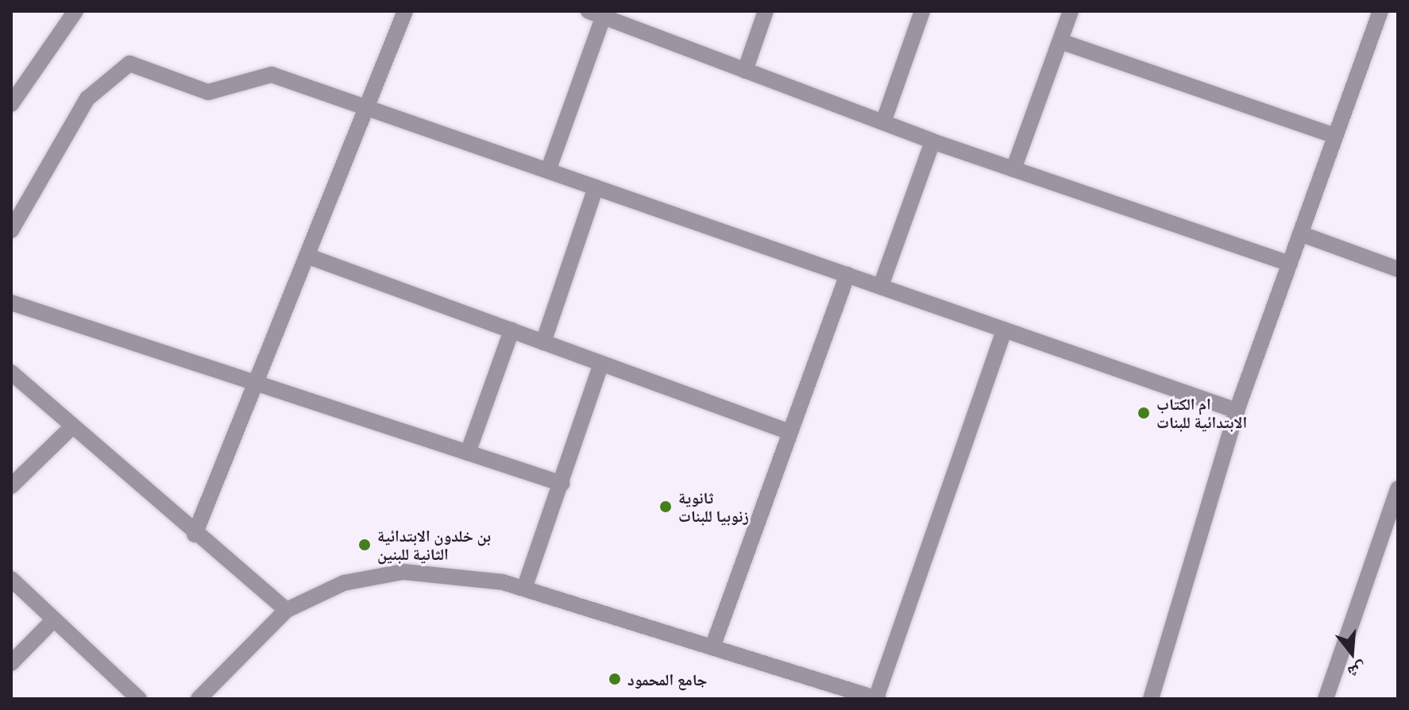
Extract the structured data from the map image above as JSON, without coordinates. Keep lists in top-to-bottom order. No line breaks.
{"places":["ام الكتاب الابتدائية للبنات","ثانوية زنوبيا للبنات","بن خلدون الابتدائية الثانية للبنين","جامع المحمود"],"north":"bottom"}
